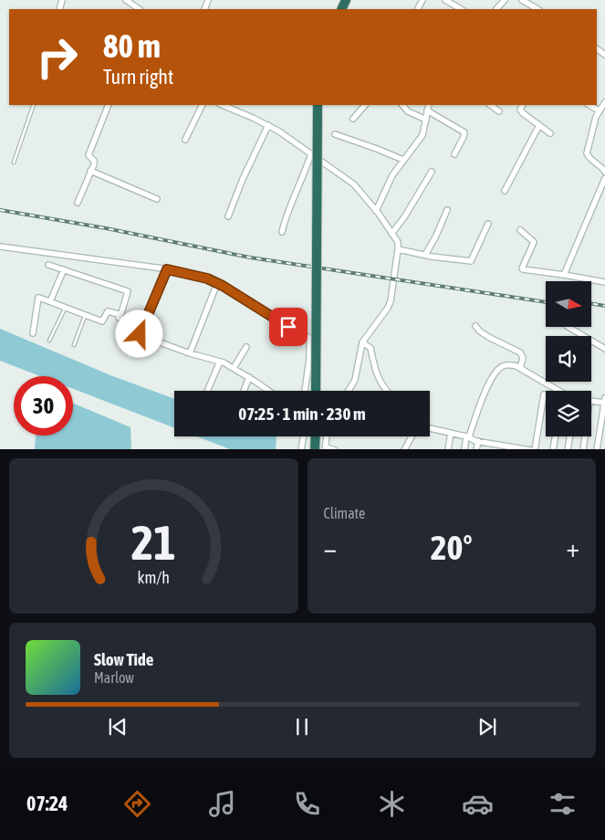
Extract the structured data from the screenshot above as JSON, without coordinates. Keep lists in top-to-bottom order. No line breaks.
{"north":"right","page":{"turn":["80 m","Turn right"],"limit":"30","trip":"07:25 · 1 min · 230 m","tile":"Climate","heat":["−","20°","+"],"song":["Slow Tide","Marlow"],"tabs":"07:24","gauge":["21","km/h"]}}
